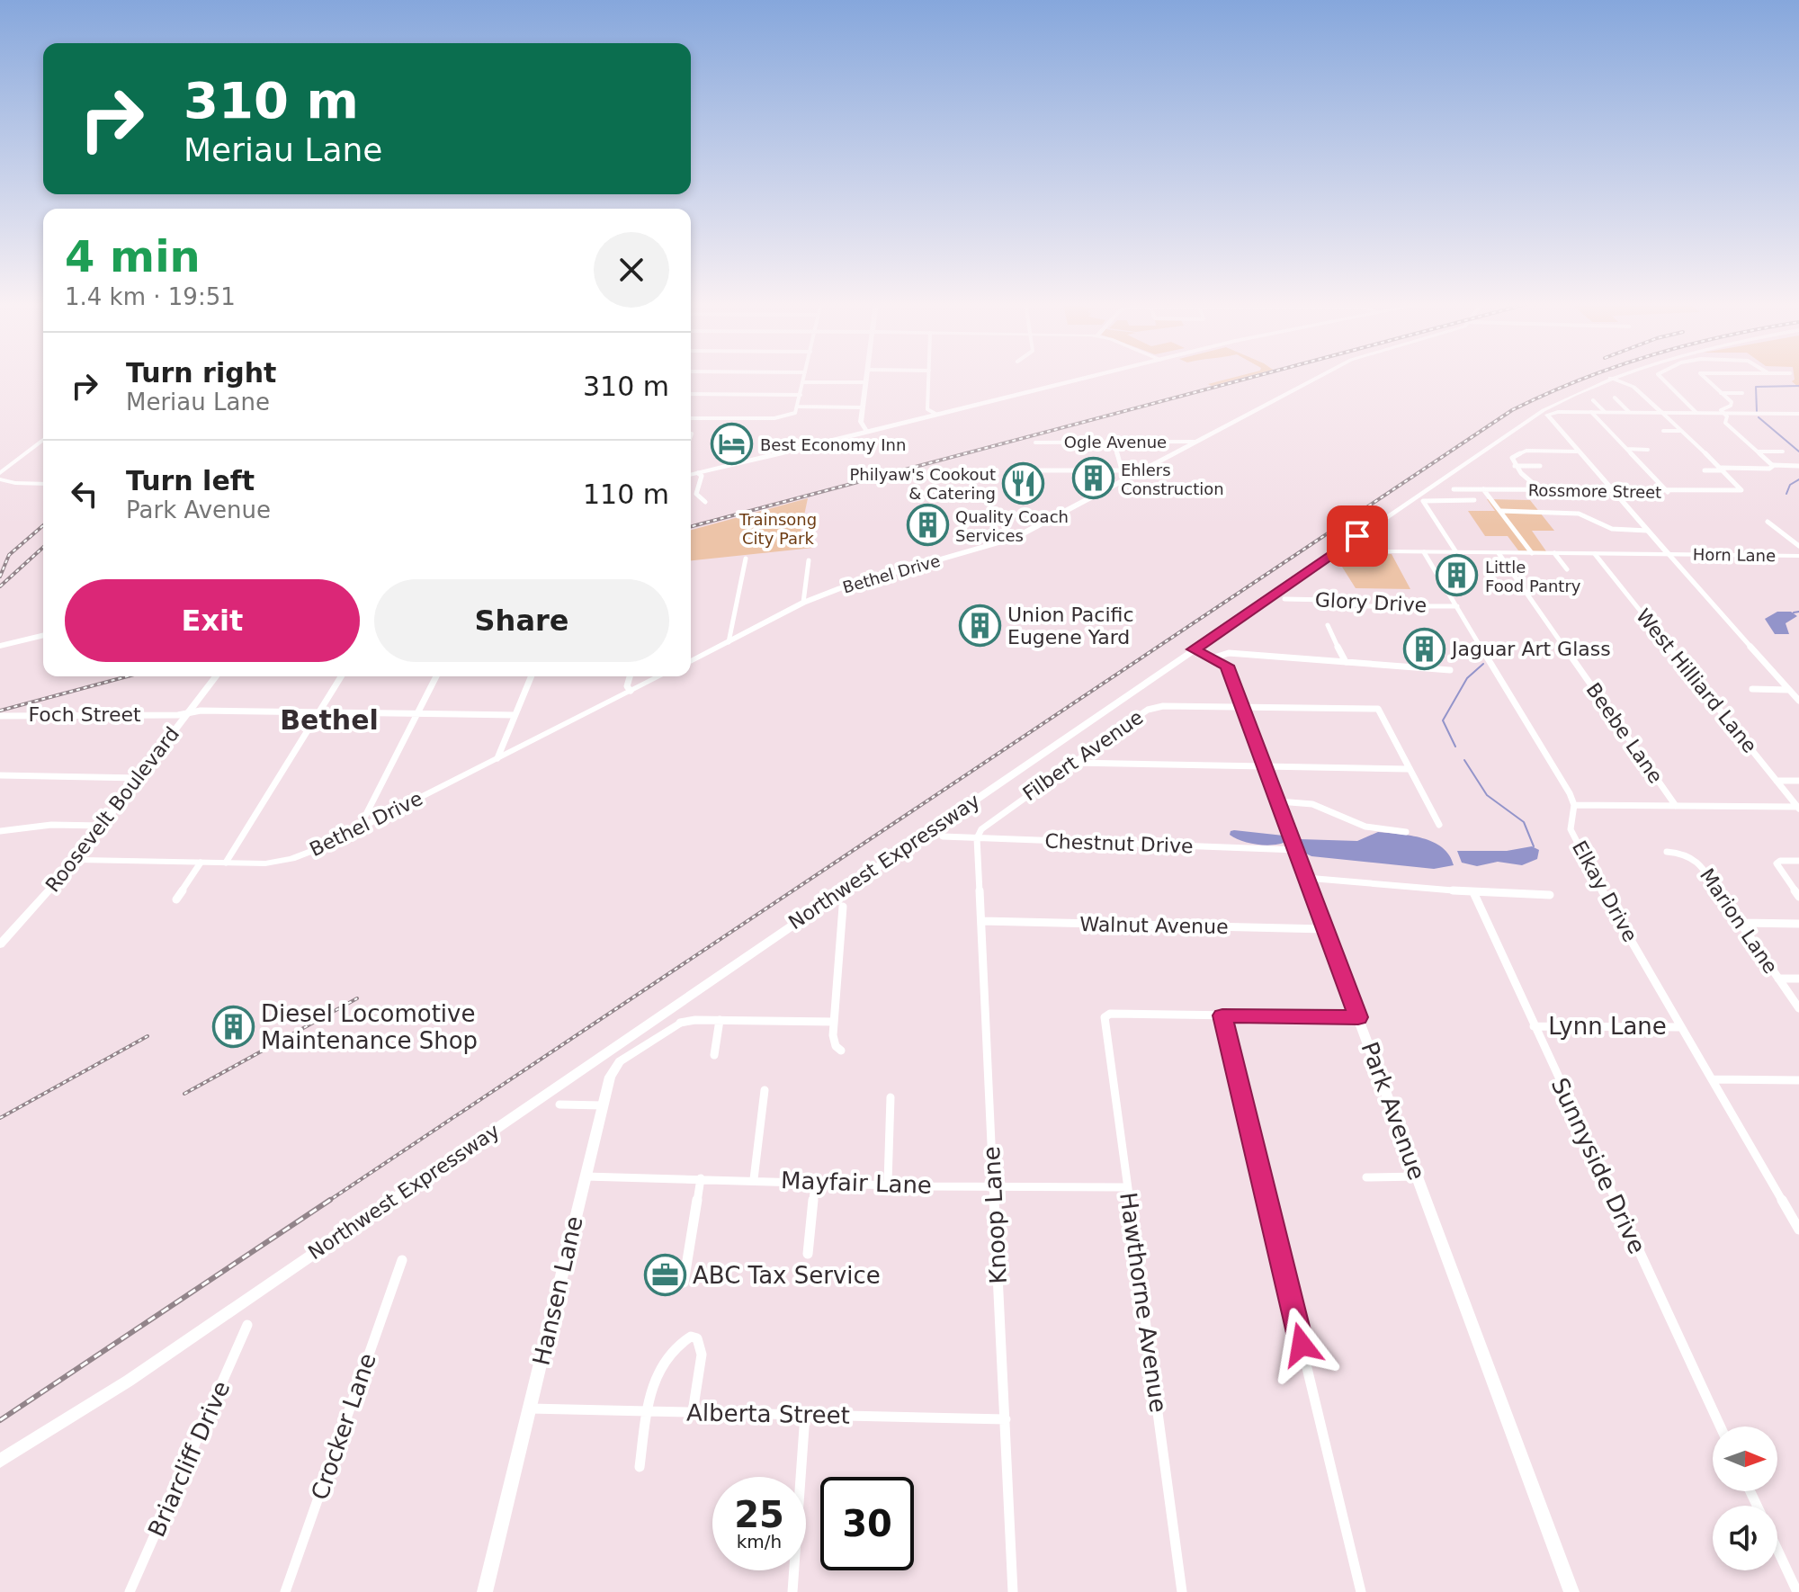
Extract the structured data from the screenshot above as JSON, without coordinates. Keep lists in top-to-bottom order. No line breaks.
{"streets":{"street":["Ogle Avenue","Rossmore Street","Horn Lane","Bethel Drive","Glory Drive","West Hilliard Lane","Foch Street","Beebe Lane","Filbert Avenue","Roosevelt Boulevard","Chestnut Drive","Northwest Expressway","Elkay Drive","Marion Lane","Walnut Avenue","Lynn Lane","Park Avenue","Sunnyside Drive","Mayfair Lane","Knoop Lane","Hansen Lane","Hawthorne Avenue","Alberta Street","Crocker Lane","Briarcliff Drive"]},"crossings":[["Ogle Avenue","Bethel Drive"],["Horn Lane","West Hilliard Lane"],["Horn Lane","Beebe Lane"],["Horn Lane","Elkay Drive"],["Bethel Drive","Roosevelt Boulevard"],["Glory Drive","Elkay Drive"],["Foch Street","Roosevelt Boulevard"],["Filbert Avenue","Chestnut Drive"],["Filbert Avenue","Park Avenue"],["Filbert Avenue","Knoop Lane"],["Chestnut Drive","Park Avenue"],["Chestnut Drive","Knoop Lane"],["Elkay Drive","Lynn Lane"],["Walnut Avenue","Park Avenue"],["Walnut Avenue","Knoop Lane"],["Lynn Lane","Sunnyside Drive"],["Mayfair Lane","Knoop Lane"],["Mayfair Lane","Hansen Lane"],["Mayfair Lane","Hawthorne Avenue"],["Knoop Lane","Alberta Street"],["Hansen Lane","Alberta Street"]],"districts":["Bethel"],"parks":["Trainsong City Park"],"places":{"hotel":["Best Economy Inn"],"building":["Ehlers Construction","Quality Coach Services","Little Food Pantry","Union Pacific Eugene Yard","Jaguar Art Glass","Diesel Locomotive Maintenance Shop"],"restaurant":["Philyaw's Cookout & Catering"],"office":["ABC Tax Service"]},"north":"right","page":{"turn":["310 m","Meriau Lane"],"heading":["4 min","1.4 km · 19:51"],"list":[{"name":"Turn right","note":"Meriau Lane","value":"310 m"},{"name":"Turn left","note":"Park Avenue","value":"110 m"}],"buttons":["Exit","Share"],"speed":"25 km/h","limit":"30"}}
